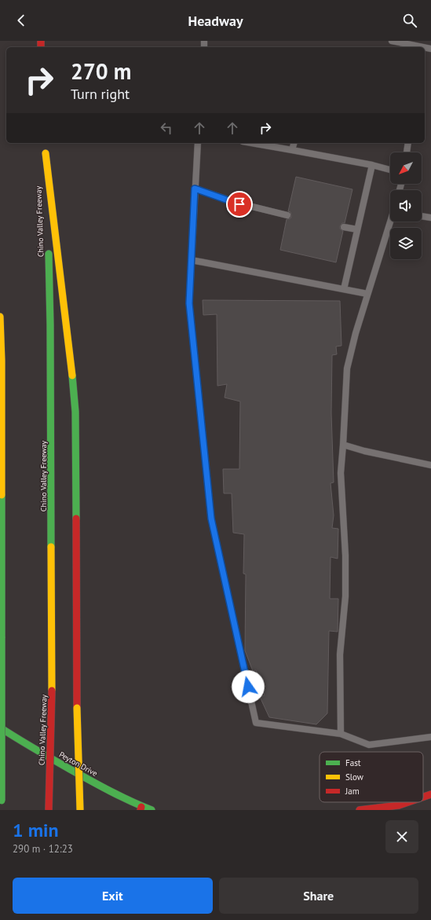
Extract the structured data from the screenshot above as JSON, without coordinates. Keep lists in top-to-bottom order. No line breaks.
{"streets":{"main road":["Chino Valley Freeway","Peyton Drive"]},"legend":["Fast","Slow","Jam"],"north":"bottom left","page":{"header":"Headway","turn":["270 m","Turn right"],"heading":["1 min","290 m · 12:23"],"buttons":["Exit","Share"]}}
